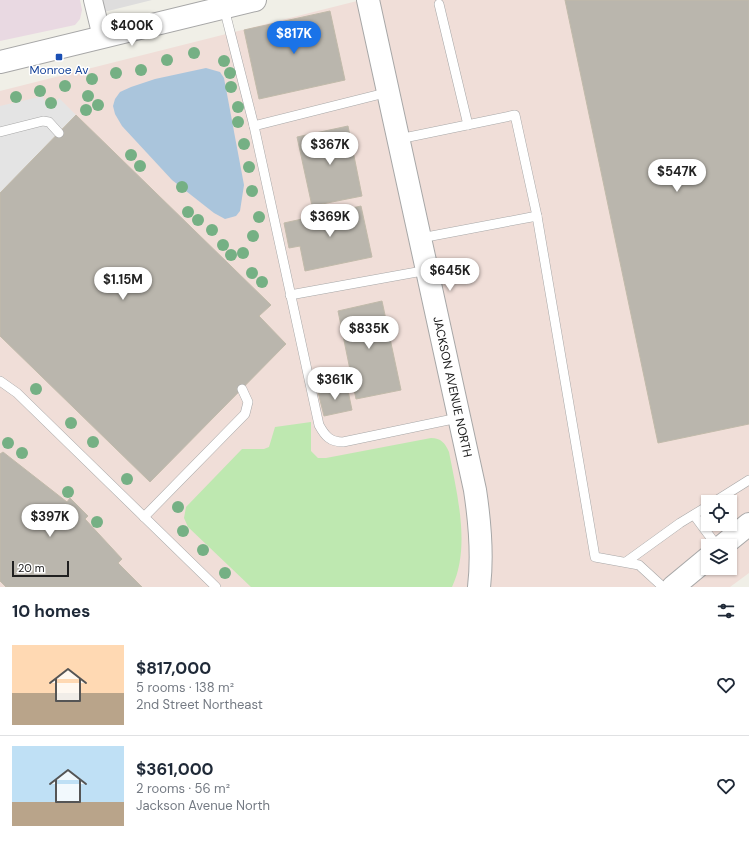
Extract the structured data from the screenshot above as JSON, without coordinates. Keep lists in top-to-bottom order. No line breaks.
{"streets":{"street":["JACKSON AVENUE NORTH"]},"places":{"transit":["Monroe Av"]},"scale_bar":"20 m","page":{"price":["$400K","$817K","$367K","$547K","$369K","$645K","$1.15M","$835K","$361K","$397K"],"scale":"20 m","heading":"10 homes","list":[{"name":"$817,000","note":"5 rooms · 138 m² · 2nd Street Northeast"},{"name":"$361,000","note":"2 rooms · 56 m² · Jackson Avenue North"}]}}
